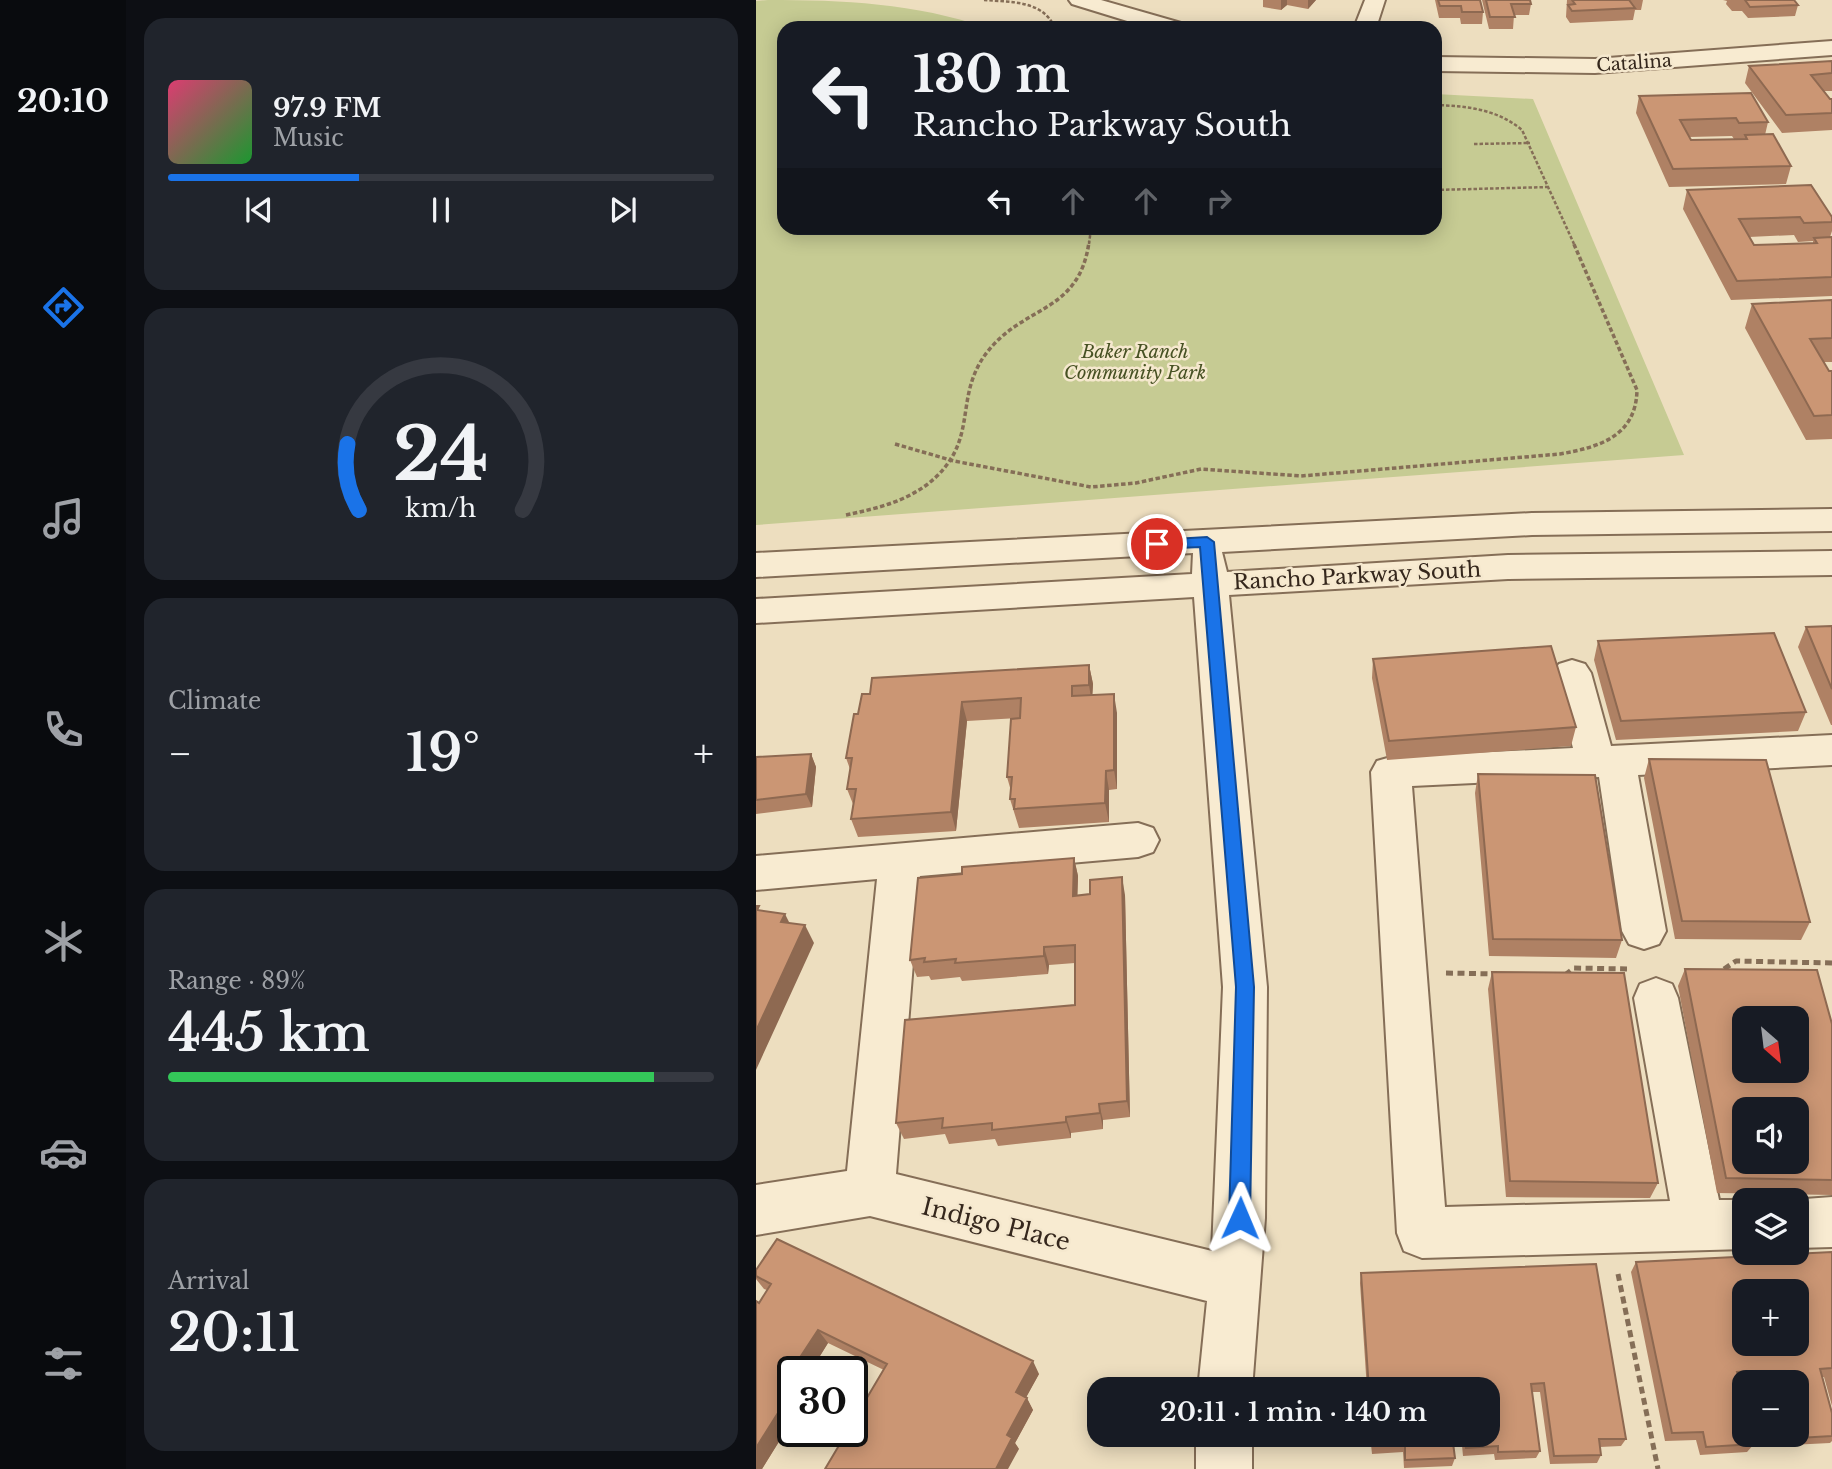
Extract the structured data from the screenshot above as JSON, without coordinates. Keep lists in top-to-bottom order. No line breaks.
{"streets":{"street":["Catalina","Rancho Parkway South","Indigo Place"]},"parks":["Baker Ranch Community Park"],"north":"bottom right","page":{"tabs":"20:10","turn":["130 m","Rancho Parkway South"],"song":["97.9 FM","Music"],"tile":["Climate",["Range · 89%","445 km"],["Arrival","20:11"]],"heat":["−","19°","+"],"map_buttons":["+","−"],"limit":"30","trip":"20:11 · 1 min · 140 m","gauge":["24","km/h"]}}
